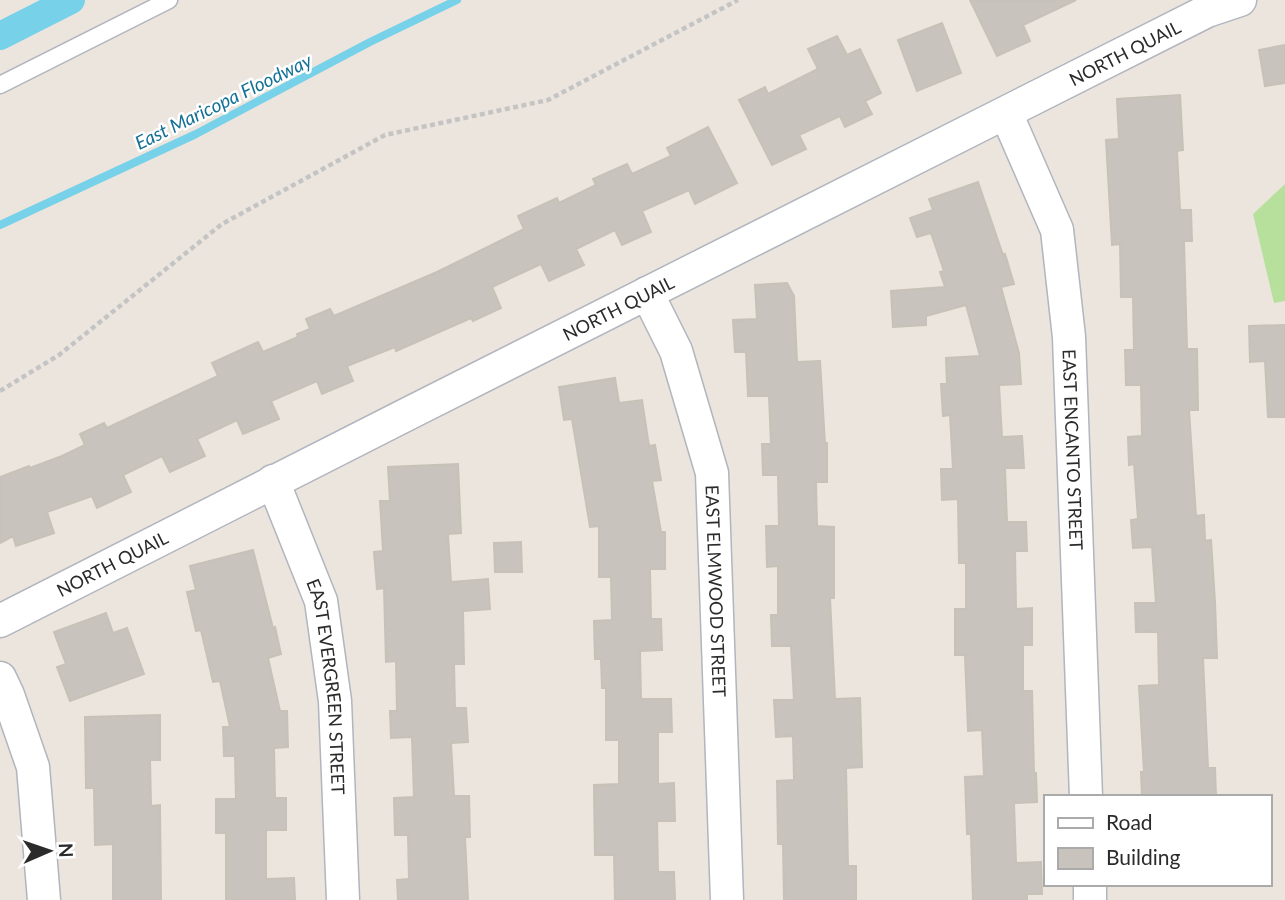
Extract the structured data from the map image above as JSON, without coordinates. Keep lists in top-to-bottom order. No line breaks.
{"streets":{"street":["NORTH QUAIL","EAST ENCANTO STREET","EAST ELMWOOD STREET","EAST EVERGREEN STREET"]},"crossings":[["NORTH QUAIL","EAST ENCANTO STREET"],["NORTH QUAIL","EAST ELMWOOD STREET"],["NORTH QUAIL","EAST EVERGREEN STREET"]],"water":["East Maricopa Floodway"],"legend":["Road","Building"],"north":"right"}
